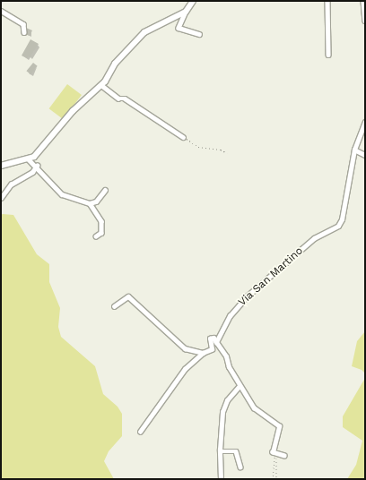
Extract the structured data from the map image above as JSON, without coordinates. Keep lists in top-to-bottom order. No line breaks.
{"streets":{"street":["Via San Martino"]}}
